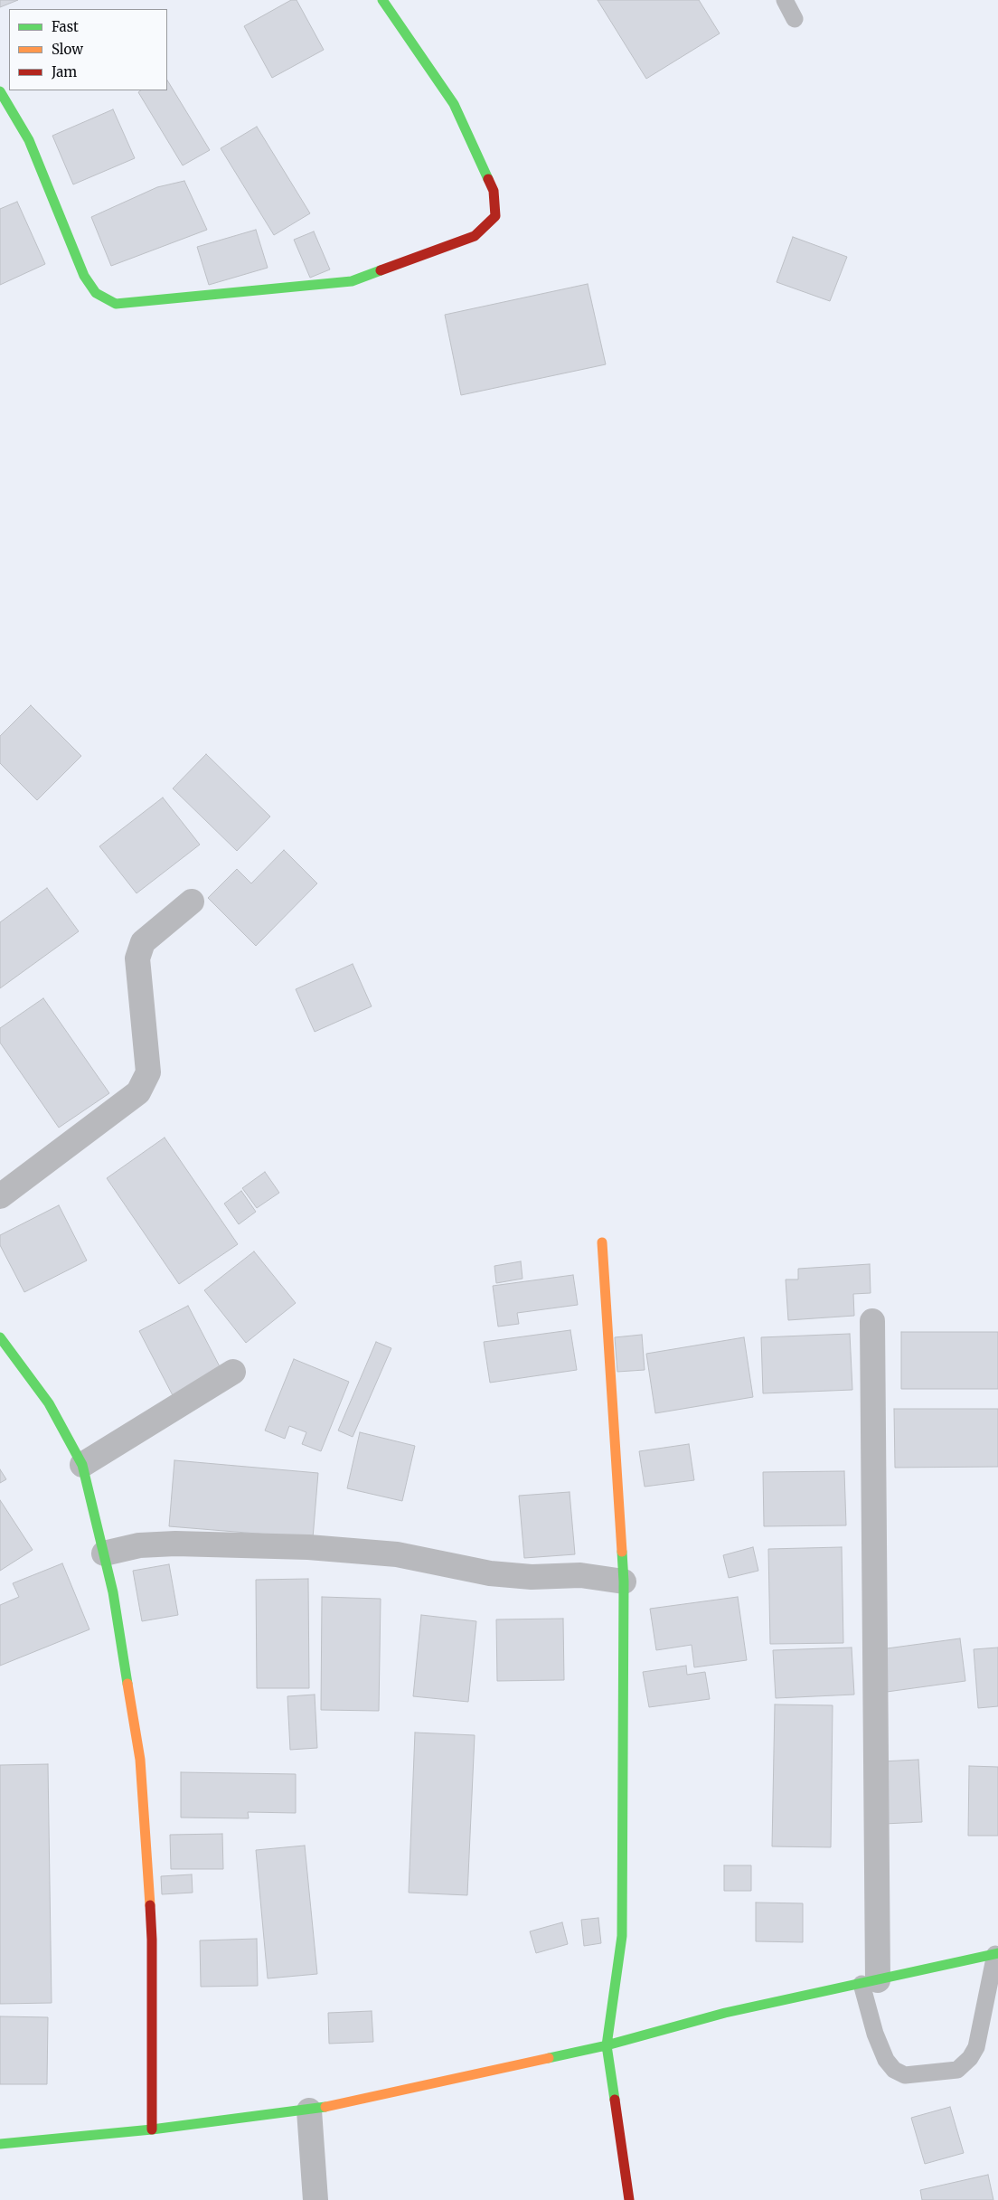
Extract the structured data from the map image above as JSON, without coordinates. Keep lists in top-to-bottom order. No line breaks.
{"legend":["Fast","Slow","Jam"]}
